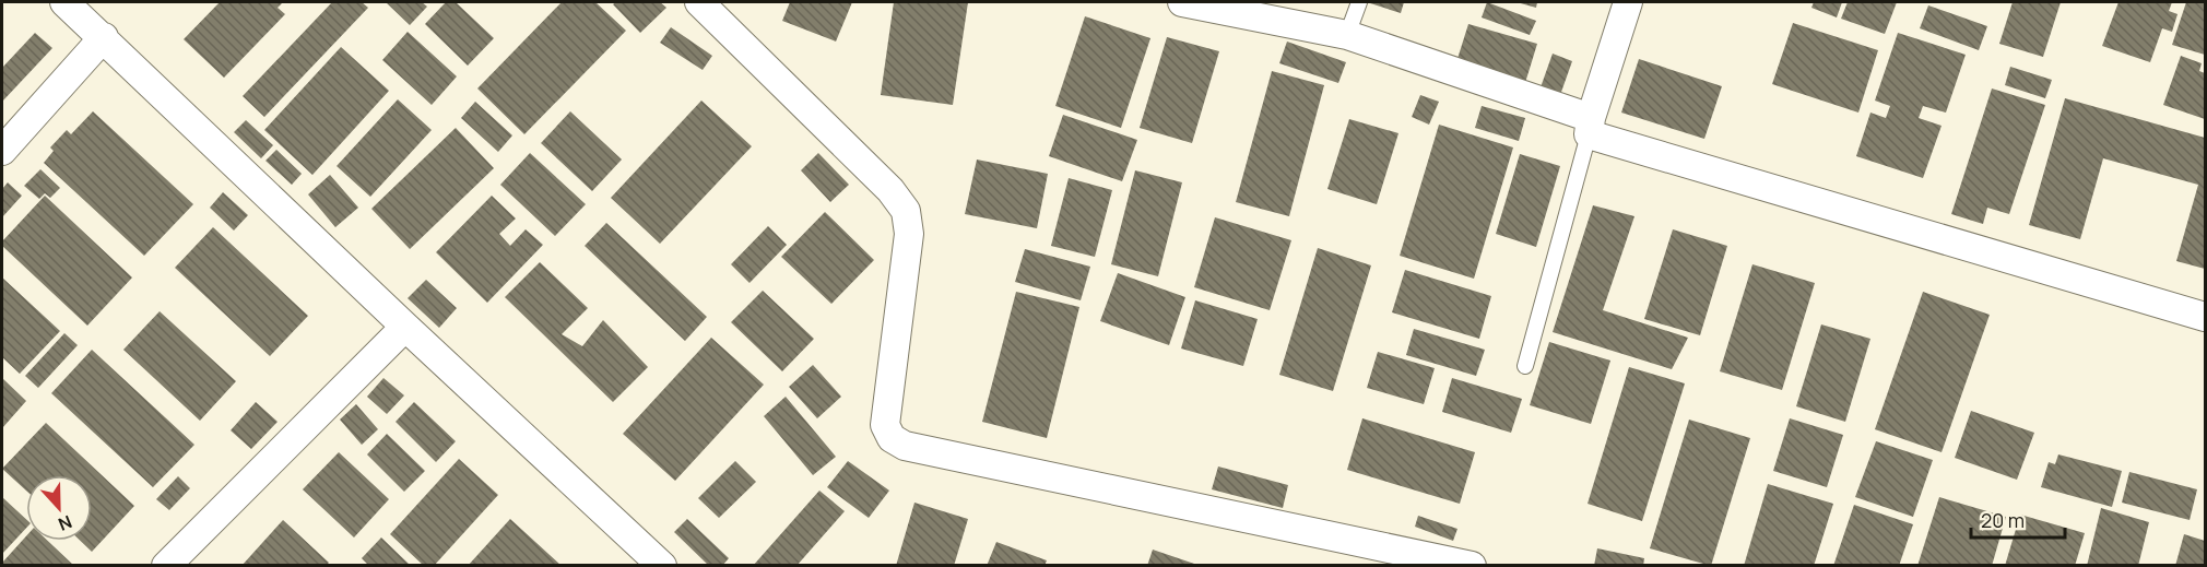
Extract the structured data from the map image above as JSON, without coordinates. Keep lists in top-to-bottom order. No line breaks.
{"scale_bar":"20 m","north":"bottom"}
